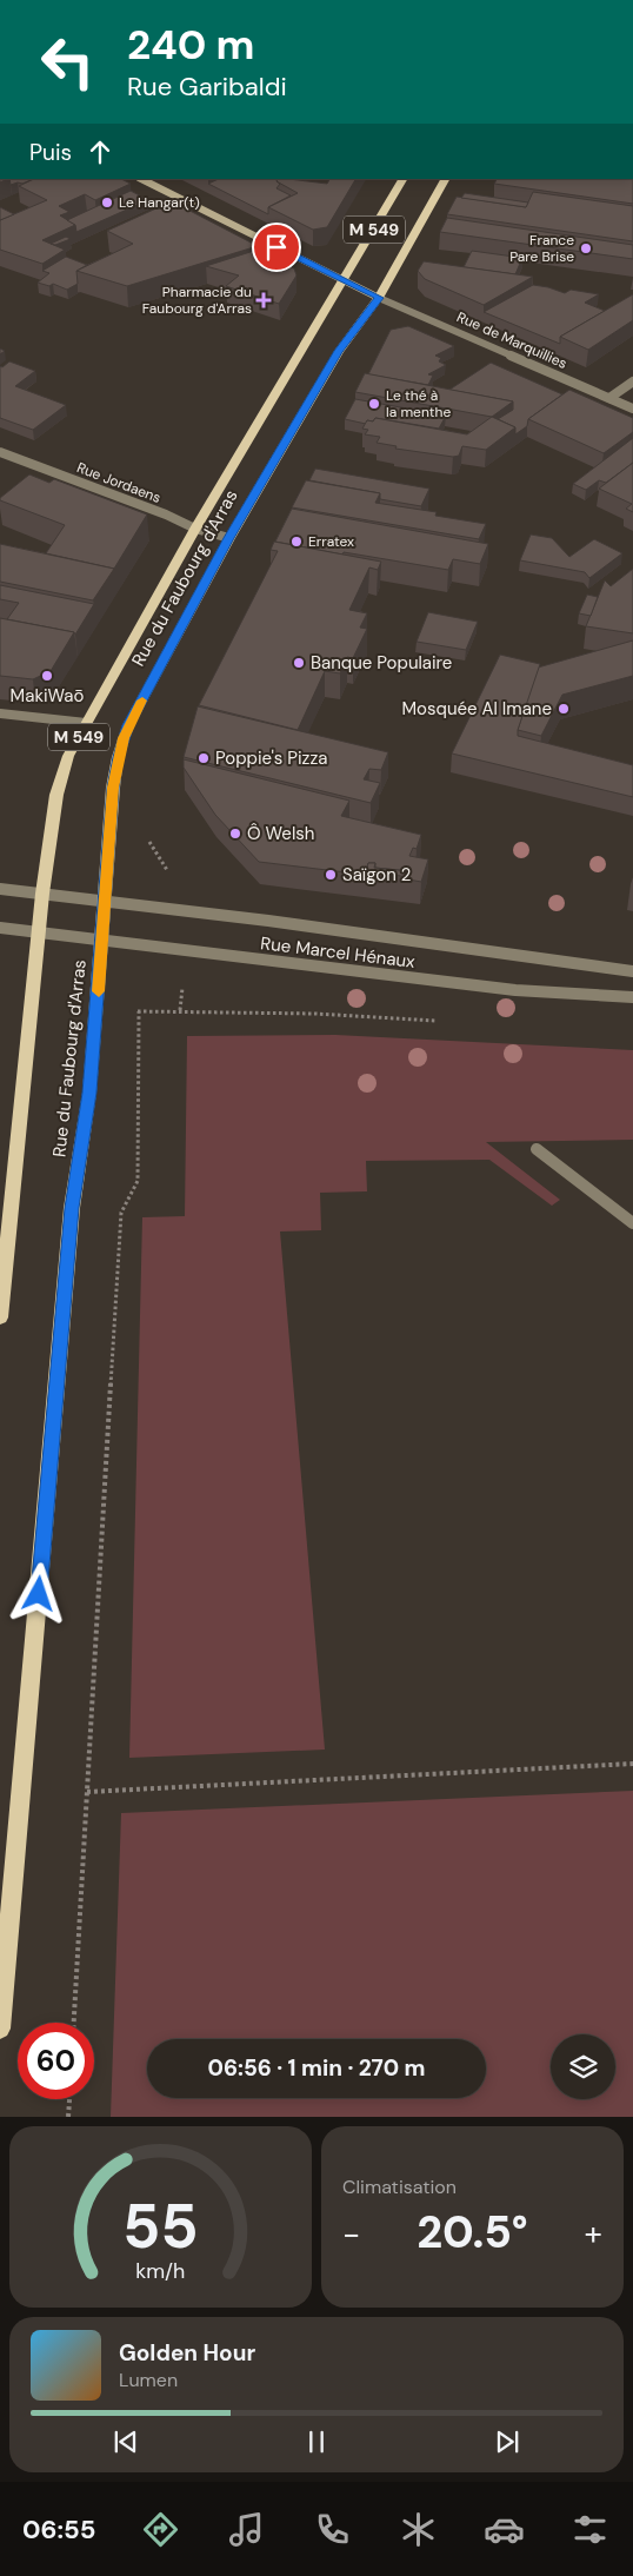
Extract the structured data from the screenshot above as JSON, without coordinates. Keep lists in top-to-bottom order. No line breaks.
{"streets":{"main road":["M 549","Rue du Faubourg d'Arras"],"street":["Rue de Marquillies","Rue Jordaens","Rue Marcel Hénaux"]},"crossings":[["M 549","Rue du Faubourg d'Arras"],["Rue de Marquillies","Rue du Faubourg d'Arras"],["Rue Jordaens","Rue du Faubourg d'Arras"],["Rue du Faubourg d'Arras","Rue Marcel Hénaux"]],"places":{"other":["Le Hangar(t)","France Pare Brise","Le thé à la menthe","Erratex","Banque Populaire","MakiWaō","Mosquée Al Imane","Poppie's Pizza","Ô Welsh","Saïgon 2"],"health":["Pharmacie du Faubourg d'Arras"]},"page":{"turn":["240 m","Rue Garibaldi"],"then":"Puis","limit":"60","trip":"06:56 · 1 min · 270 m","tile":"Climatisation","heat":["−","20.5°","+"],"song":["Golden Hour","Lumen"],"tabs":"06:55","gauge":["55","km/h"]}}
